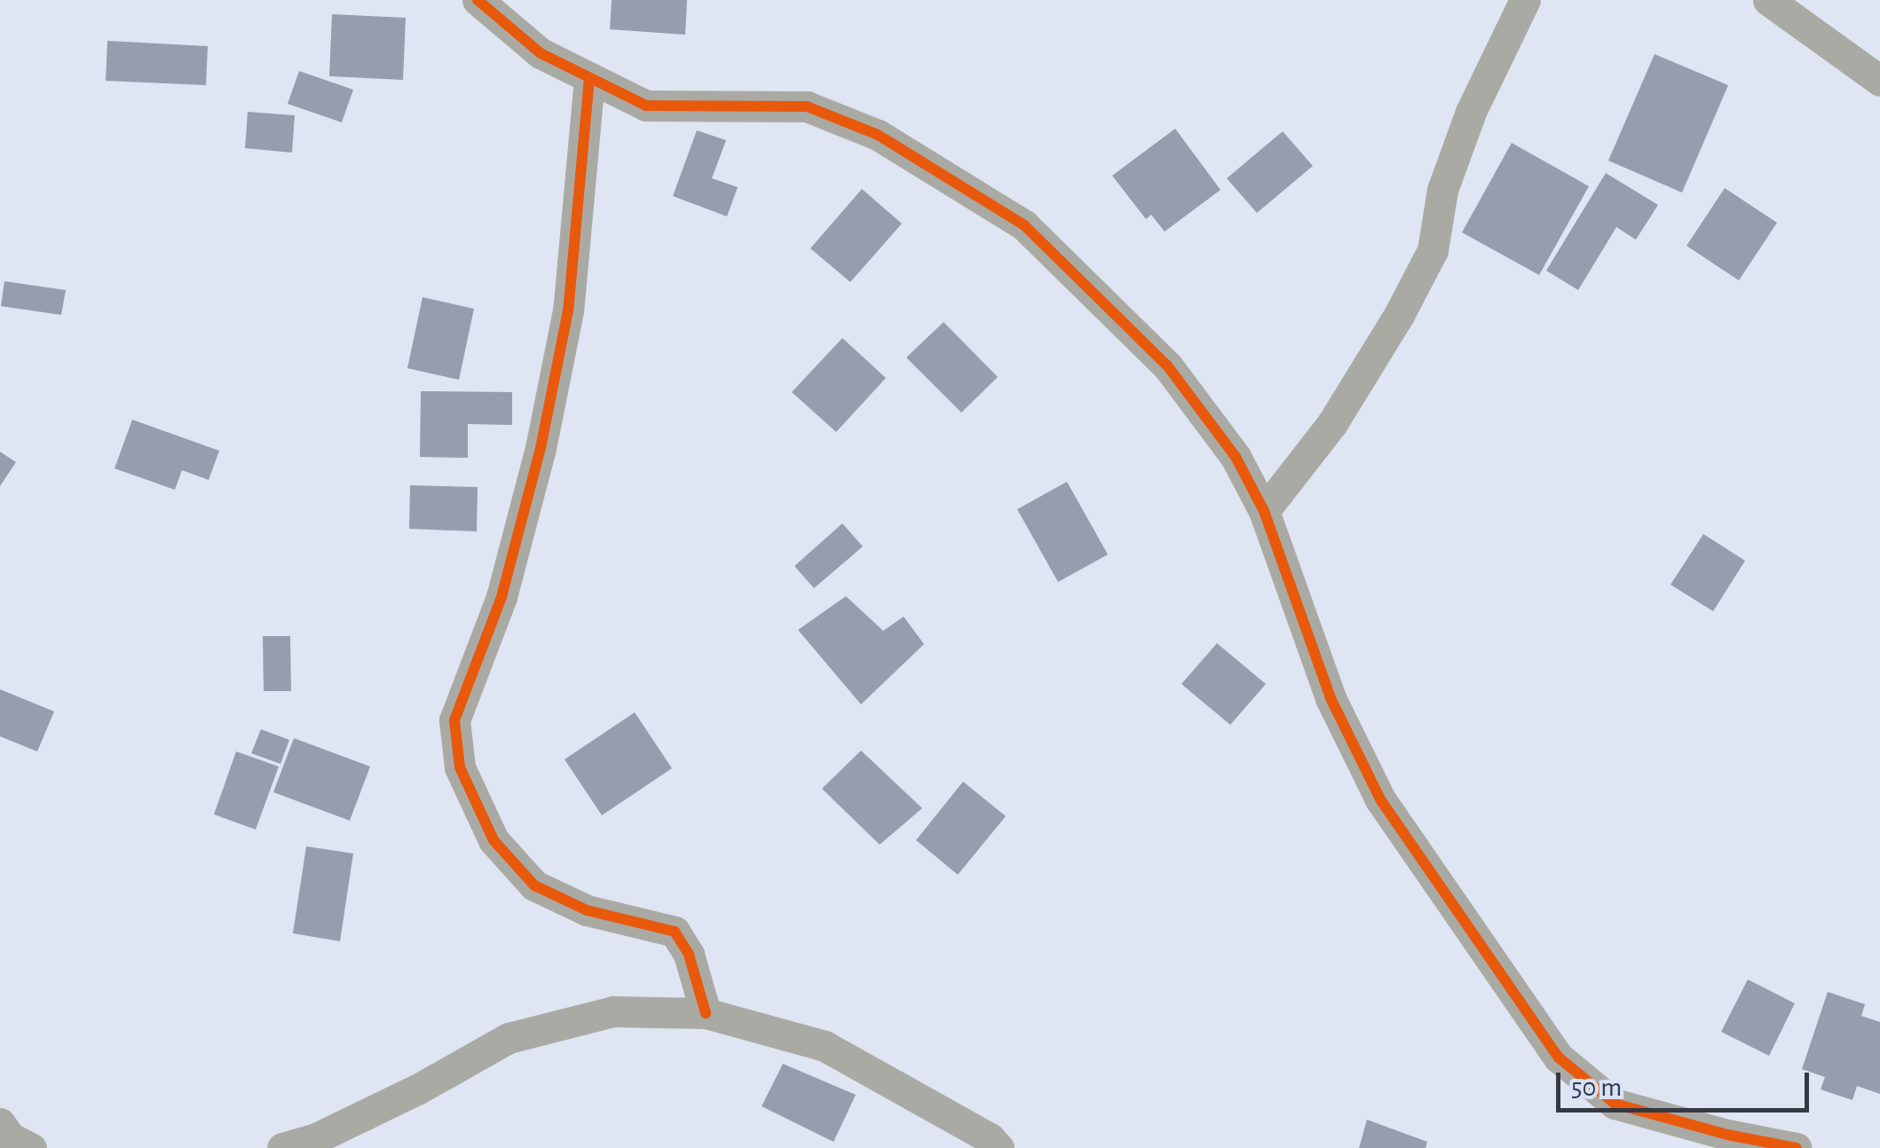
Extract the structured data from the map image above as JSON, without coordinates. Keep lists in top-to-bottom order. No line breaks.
{"scale_bar":"50 m"}
